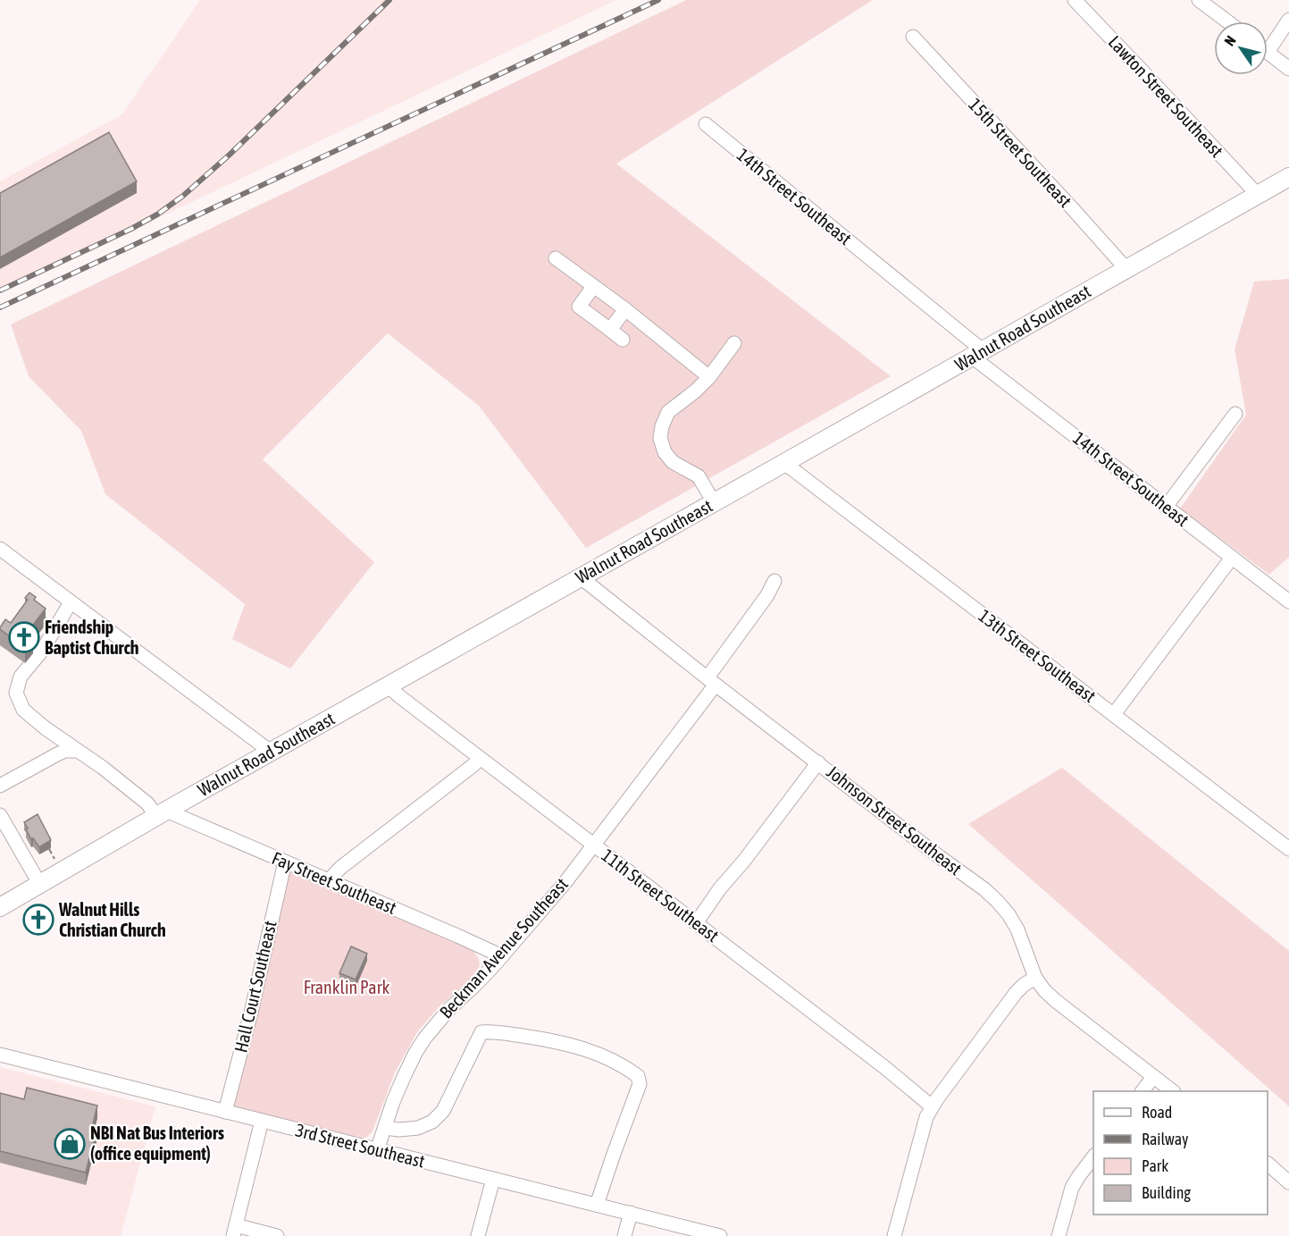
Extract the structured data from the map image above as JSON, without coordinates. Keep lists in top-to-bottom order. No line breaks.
{"streets":{"main road":["Walnut Road Southeast"],"street":["Lawton Street Southeast","15th Street Southeast","14th Street Southeast","13th Street Southeast","Johnson Street Southeast","Fay Street Southeast","11th Street Southeast","Beckman Avenue Southeast","Hall Court Southeast","3rd Street Southeast"]},"crossings":[["Lawton Street Southeast","Walnut Road Southeast"],["15th Street Southeast","Walnut Road Southeast"],["14th Street Southeast","Walnut Road Southeast"],["Walnut Road Southeast","13th Street Southeast"],["Walnut Road Southeast","Johnson Street Southeast"],["Walnut Road Southeast","Fay Street Southeast"],["Walnut Road Southeast","11th Street Southeast"],["Johnson Street Southeast","Beckman Avenue Southeast"],["Fay Street Southeast","Beckman Avenue Southeast"],["Fay Street Southeast","Hall Court Southeast"],["11th Street Southeast","Beckman Avenue Southeast"],["Beckman Avenue Southeast","3rd Street Southeast"],["Hall Court Southeast","3rd Street Southeast"]],"parks":["Franklin Park"],"places":{"church":["Friendship Baptist Church","Walnut Hills Christian Church"],"shop":["NBI Nat Bus Interiors (office equipment)"]},"legend":["Road","Railway","Park","Building"],"north":"top left"}
